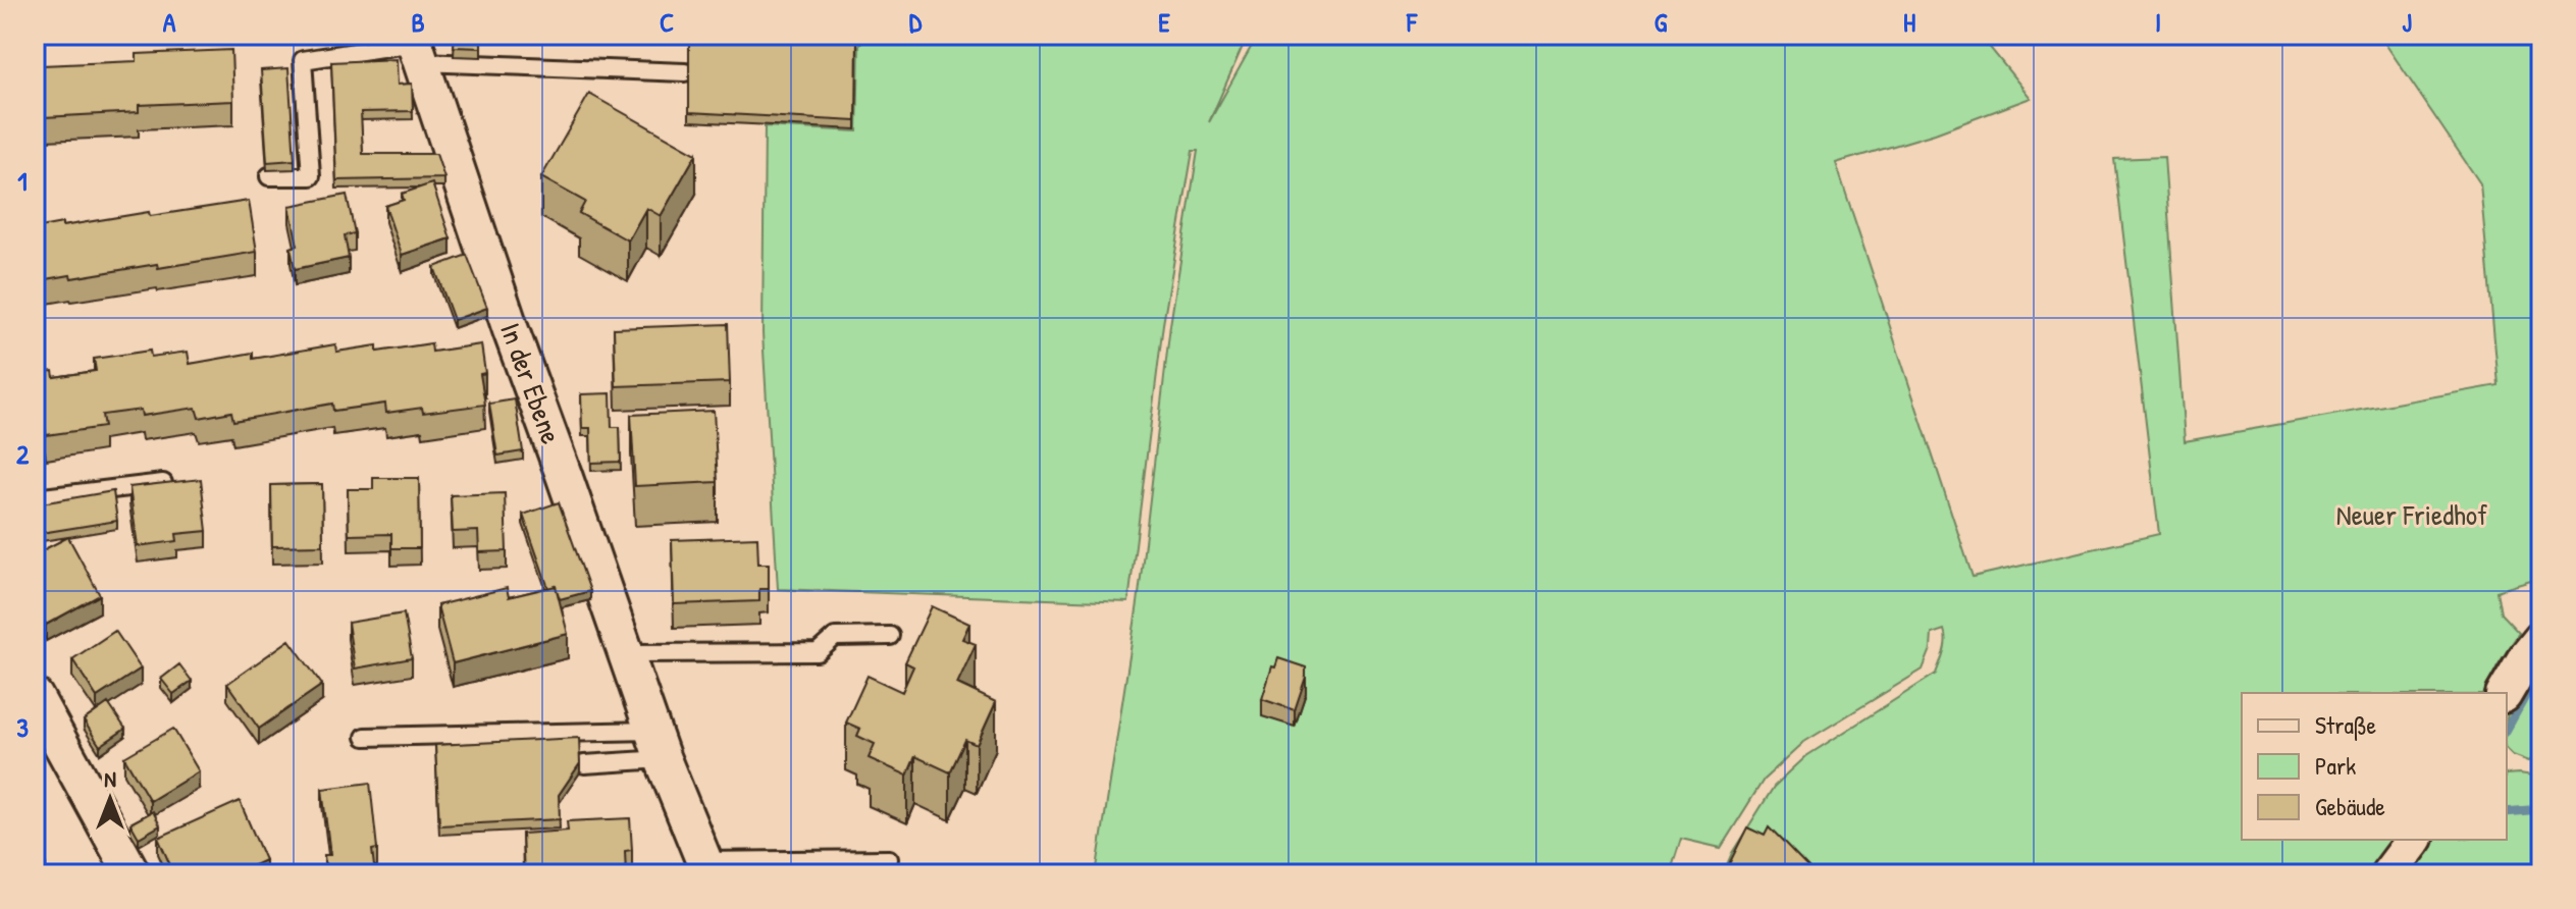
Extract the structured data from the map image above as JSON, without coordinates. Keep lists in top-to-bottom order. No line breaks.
{"streets":{"street":["In der Ebene"]},"parks":["Neuer Friedhof"],"legend":["Straße","Park","Gebäude"],"north":"top","grid":{"columns":["A","B","C","D","E","F","G","H","I","J"],"rows":["1","2","3"]}}
